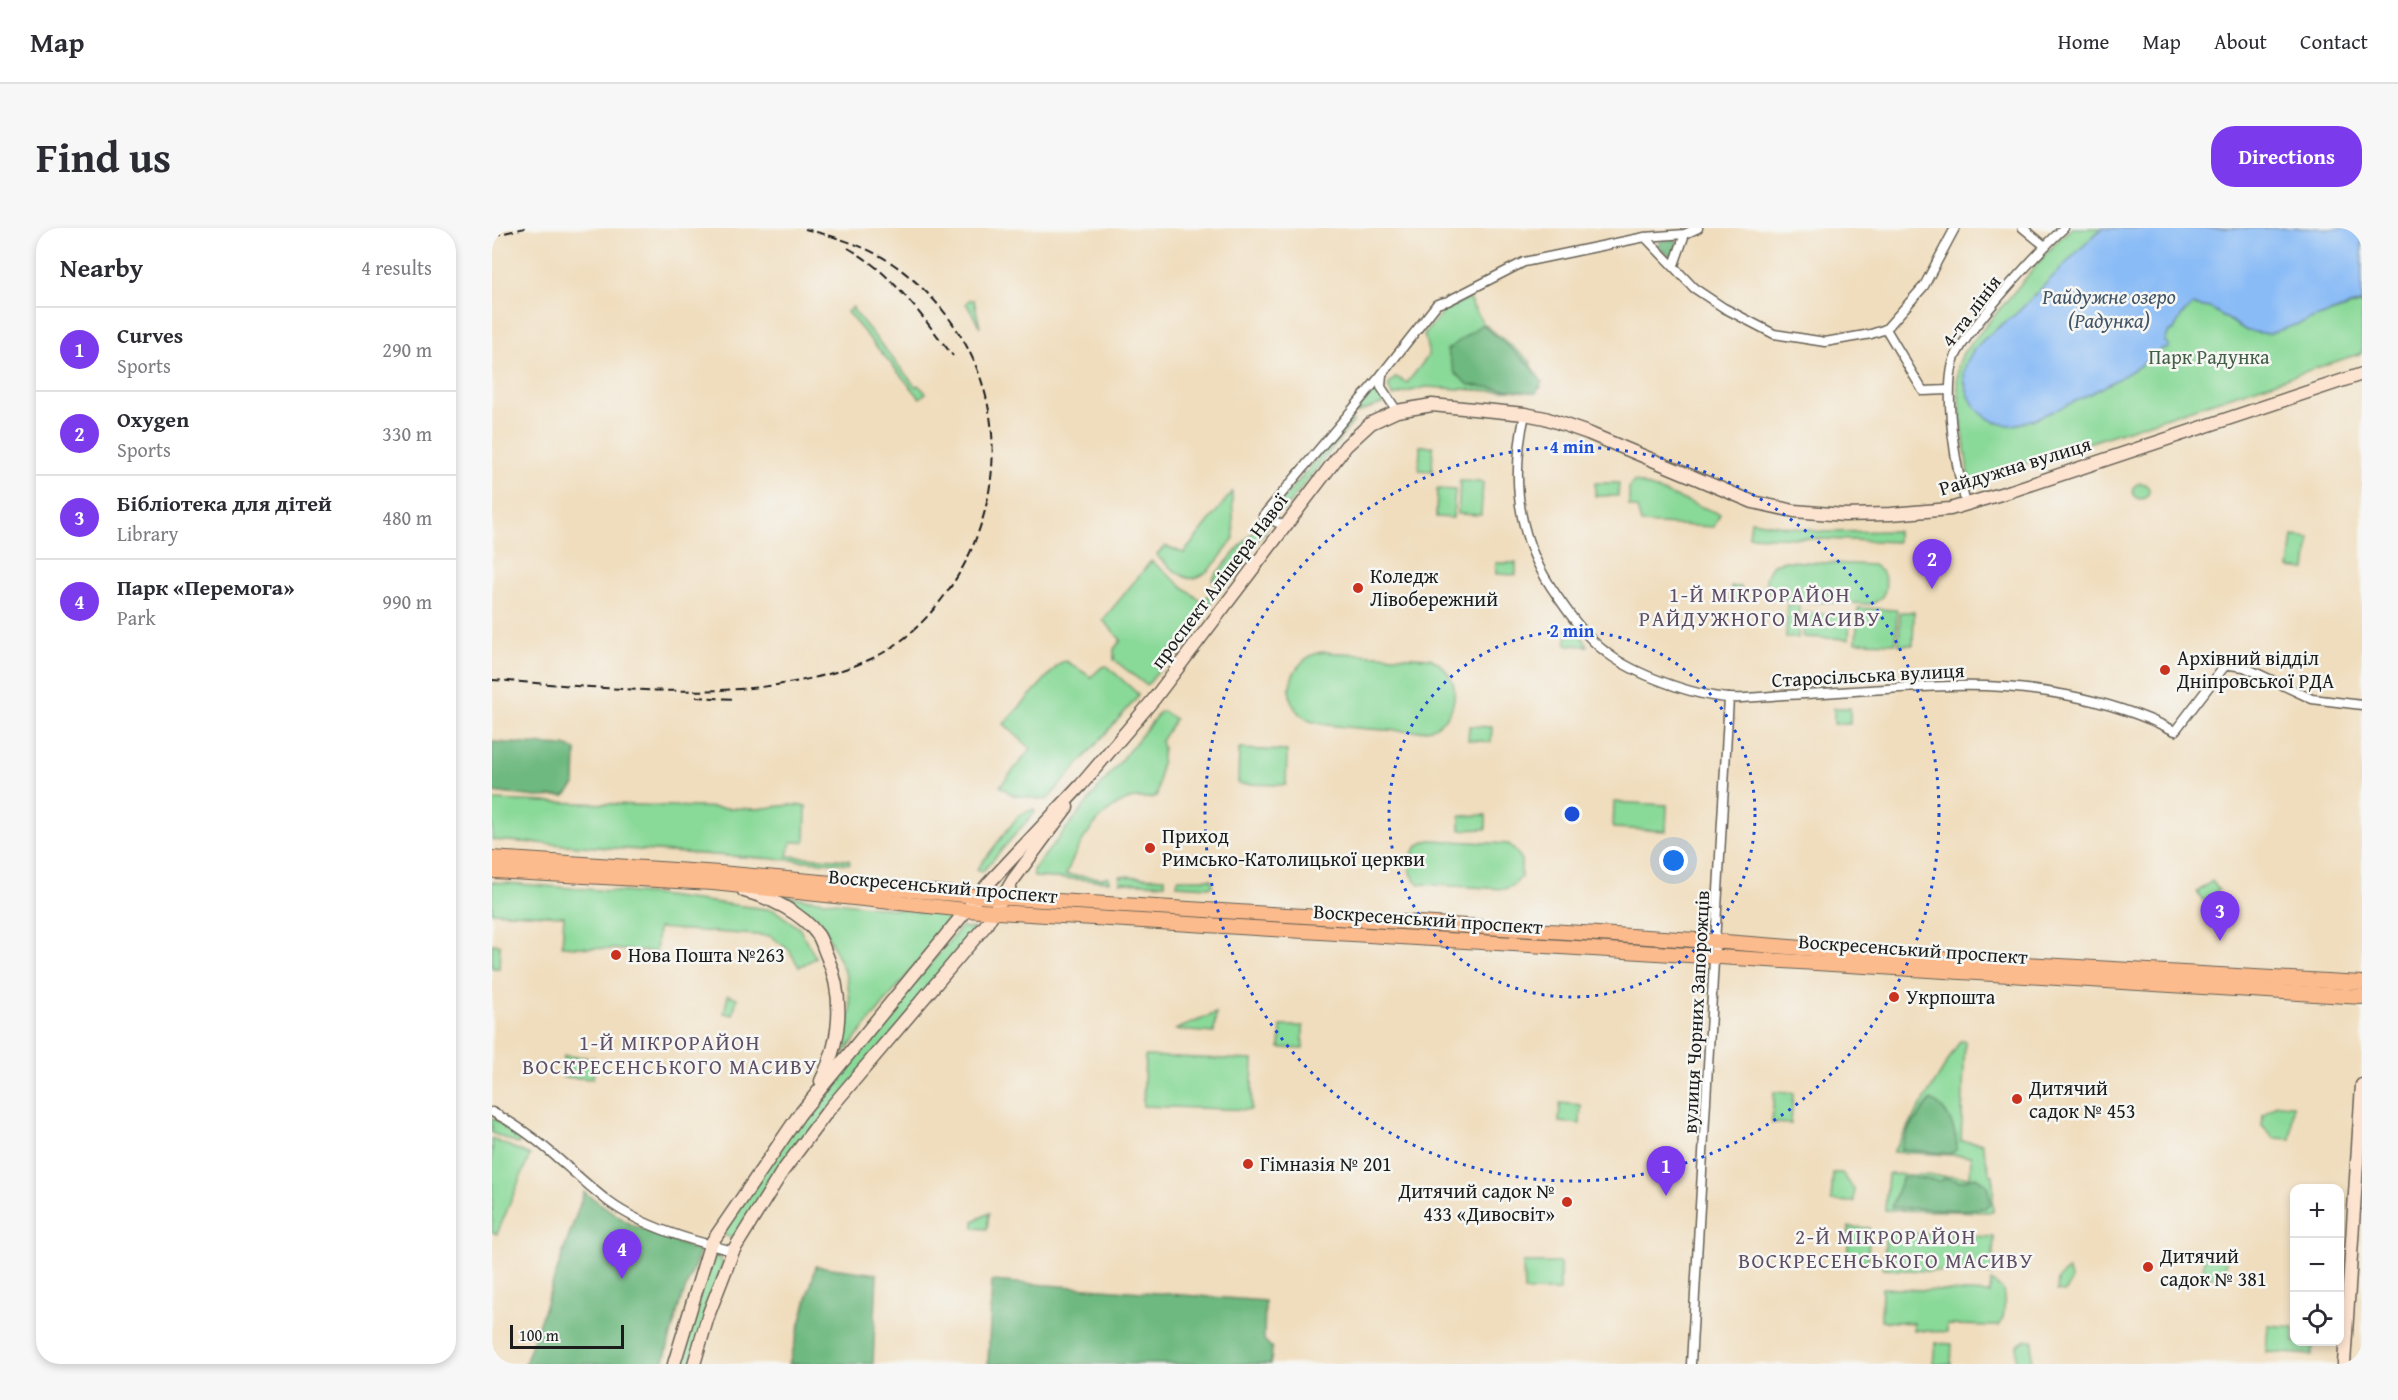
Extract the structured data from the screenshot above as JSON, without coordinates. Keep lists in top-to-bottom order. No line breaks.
{"streets":{"main road":["Воскресенський проспект"],"street":["4-та лінія","Райдужна вулиця","проспект Алішера Навої","Старосільська вулиця","вулиця Чорних Запорожців"]},"crossings":[["4-та лінія","Райдужна вулиця"],["Райдужна вулиця","проспект Алішера Навої"],["Райдужна вулиця","Старосільська вулиця"],["проспект Алішера Навої","Воскресенський проспект"],["Старосільська вулиця","вулиця Чорних Запорожців"],["Воскресенський проспект","вулиця Чорних Запорожців"]],"districts":["1-Й МІКРОРАЙОН РАЙДУЖНОГО МАСИВУ","1-Й МІКРОРАЙОН ВОСКРЕСЕНСЬКОГО МАСИВУ","2-Й МІКРОРАЙОН ВОСКРЕСЕНСЬКОГО МАСИВУ"],"water":["Райдужне озеро (Радунка)"],"parks":["Парк Радунка"],"places":["Коледж Лівобережний","Архівний відділ Дніпровської РДА","Приход Римсько-Католицької церкви","Нова Пошта №263","Укрпошта","Дитячий садок № 453","Гімназія № 201","Дитячий садок № 433 «Дивосвіт»","Дитячий садок № 381"],"scale_bar":"100 m","page":{"header":"Map","nav":["Home","Map","About","Contact"],"title":"Find us","buttons":"Directions","heading":["Nearby","4 results"],"list":[{"mark":"1","name":"Curves","note":"Sports","value":"290 m"},{"mark":"2","name":"Oxygen","note":"Sports","value":"330 m"},{"mark":"3","name":"Бібліотека для дітей","note":"Library","value":"480 m"},{"mark":"4","name":"Парк «Перемога»","note":"Park","value":"990 m"}],"pins":["2","3","1","4"],"map_buttons":["+","−"],"scale":"100 m"},"rings":["4 min","2 min"]}
